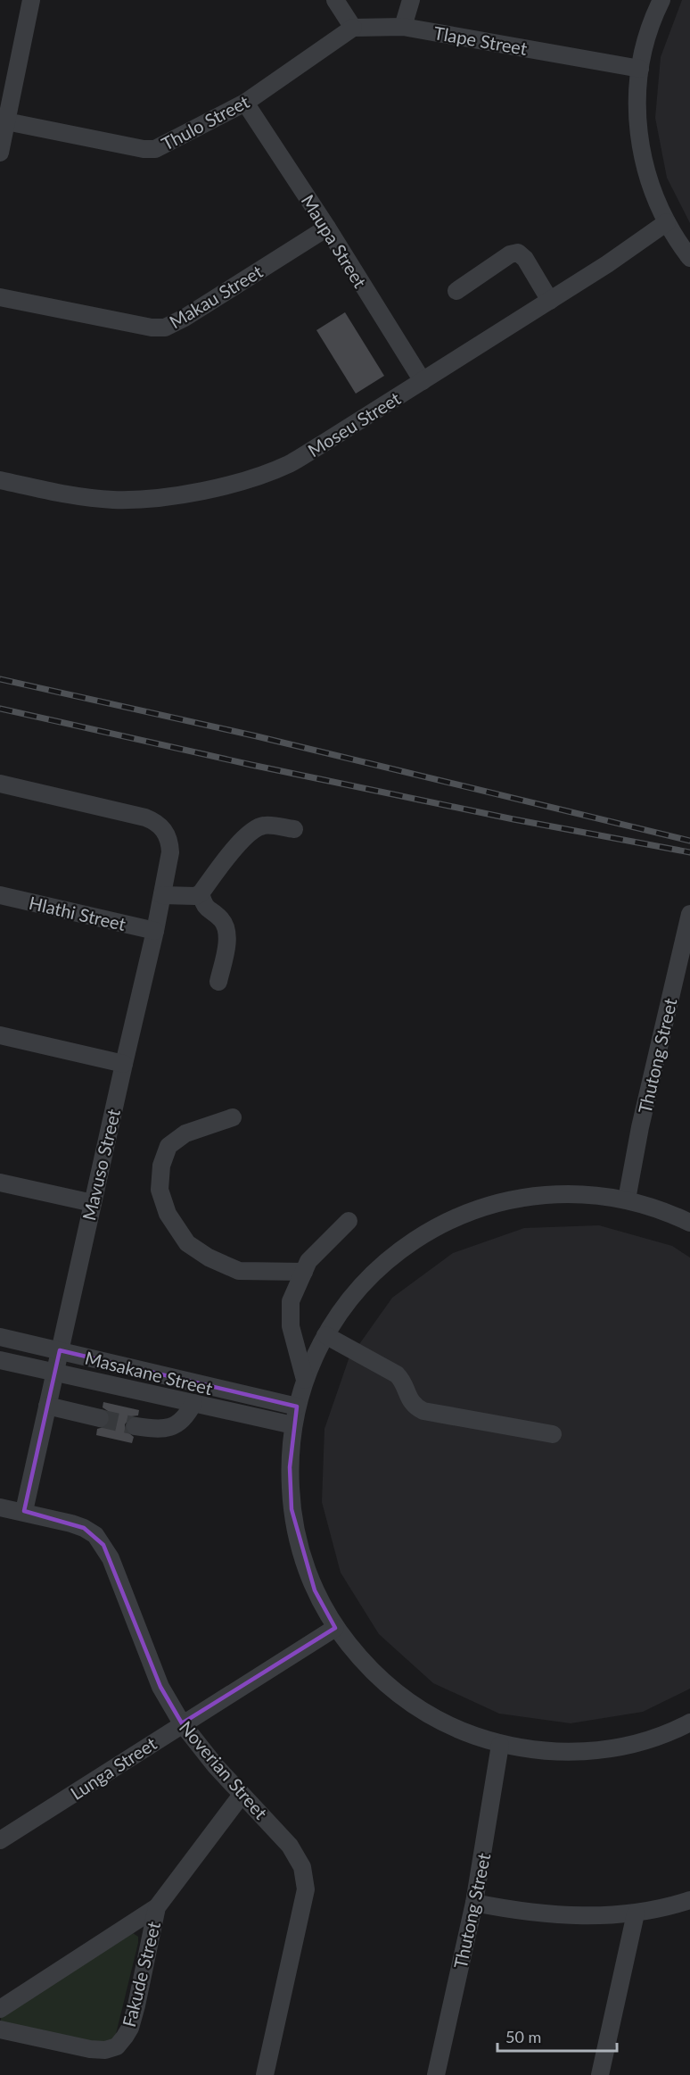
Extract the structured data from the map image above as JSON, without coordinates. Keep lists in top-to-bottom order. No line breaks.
{"streets":{"street":["Tlape Street","Thulo Street","Maupa Street","Makau Street","Moseu Street","Hlathi Street","Thutong Street","Mavuso Street","Masakane Street","Lunga Street","Noverian Street","Fakude Street"]},"crossings":[["Tlape Street","Thulo Street"],["Thulo Street","Maupa Street"],["Maupa Street","Makau Street"],["Maupa Street","Moseu Street"],["Hlathi Street","Mavuso Street"],["Mavuso Street","Masakane Street"],["Mavuso Street","Noverian Street"],["Lunga Street","Noverian Street"],["Noverian Street","Fakude Street"]],"scale_bar":"50 m"}
